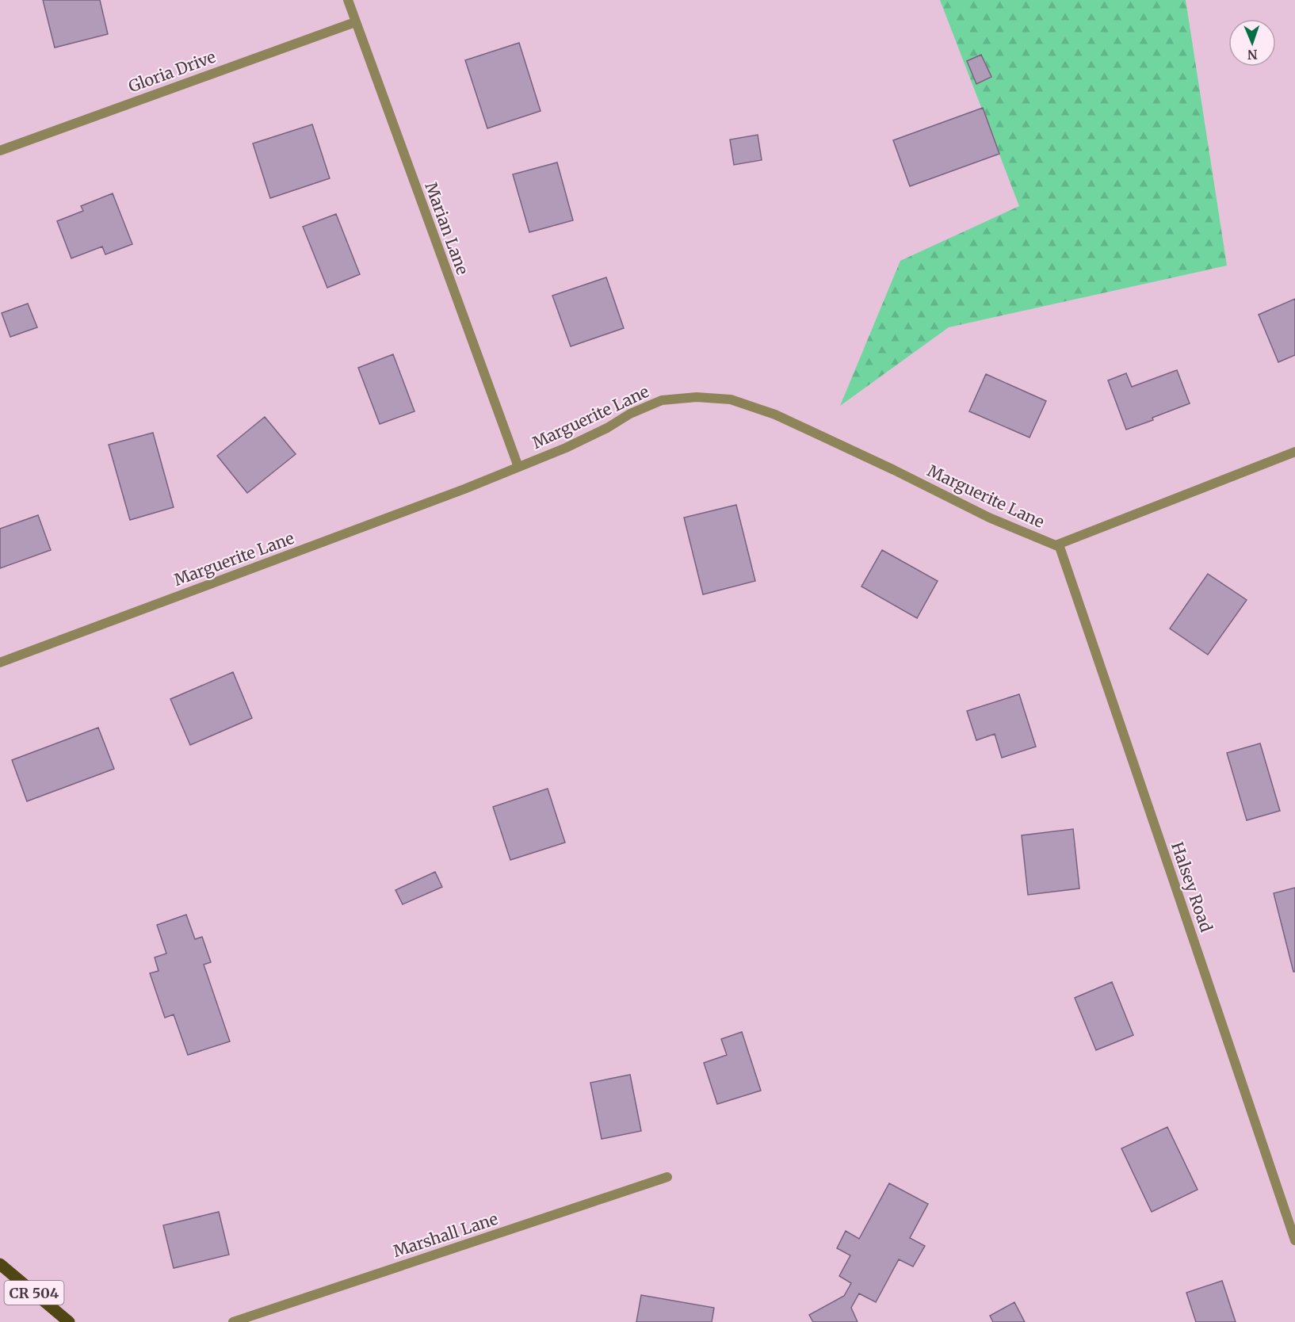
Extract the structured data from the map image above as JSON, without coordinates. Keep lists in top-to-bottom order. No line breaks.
{"streets":{"main road":["CR 504"],"street":["Gloria Drive","Marian Lane","Marguerite Lane","Halsey Road","Marshall Lane"]},"crossings":[["Gloria Drive","Marian Lane"],["Marian Lane","Marguerite Lane"],["Marguerite Lane","Halsey Road"]],"north":"bottom"}
